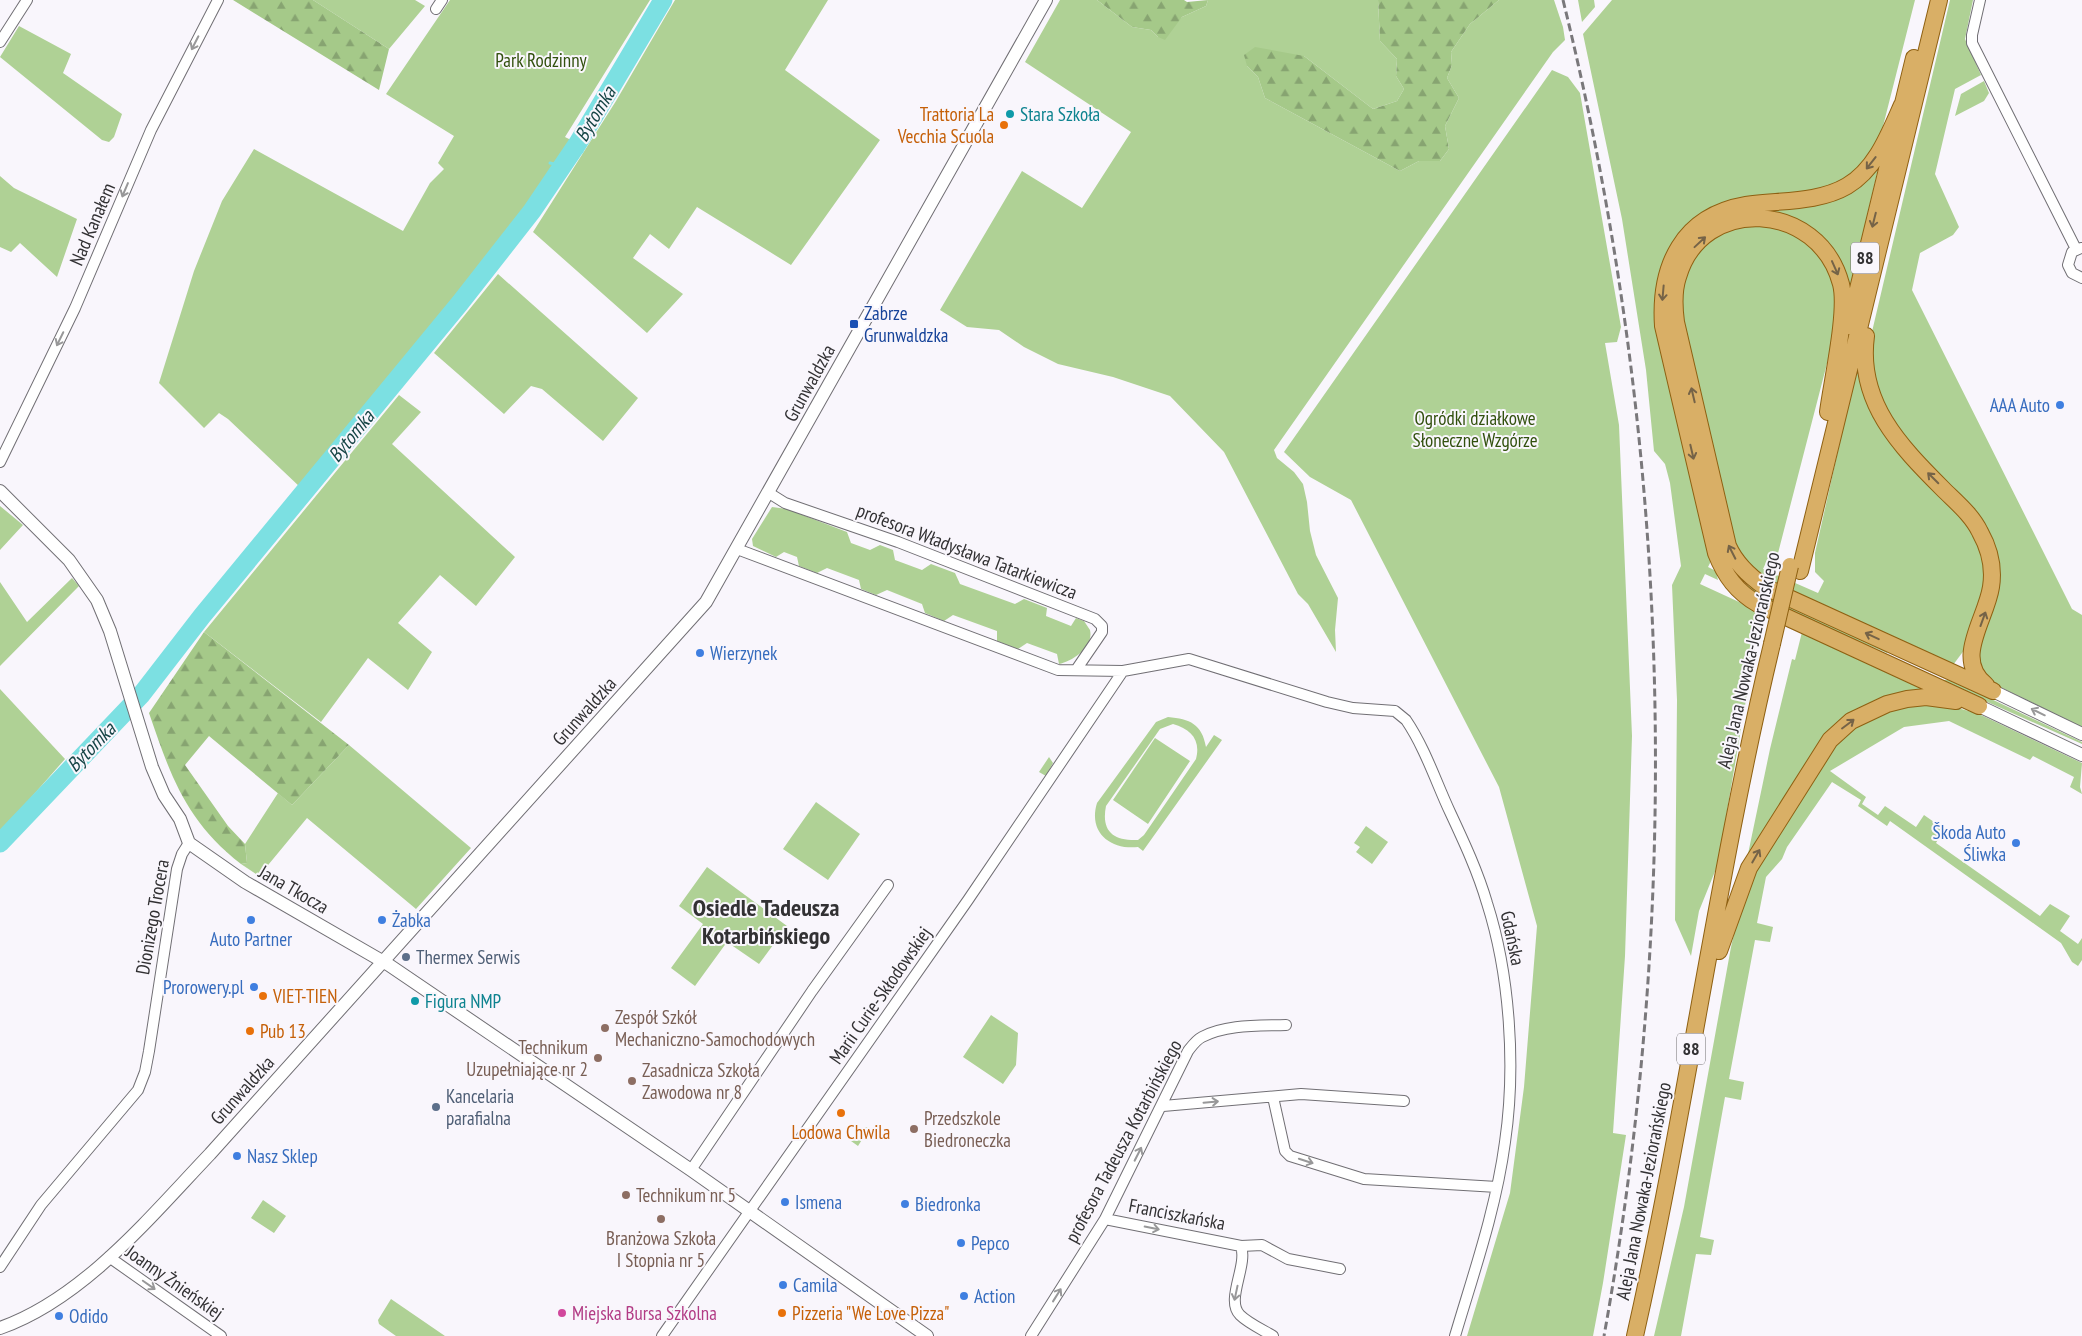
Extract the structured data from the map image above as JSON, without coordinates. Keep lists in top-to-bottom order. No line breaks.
{"streets":{"main road":["88","Aleja Jana Nowaka-Jeziorańskiego"],"street":["Nad Kanałem","Grunwaldzka","profesora Władysława Tatarkiewicza","Jana Tkocza","Dionizego Trocera","Gdańska","Marii Curie-Skłodowskiej","profesora Tadeusza Kotarbińskiego","Franciszkańska","Joanny Żnieńskiej"]},"crossings":[["Grunwaldzka","profesora Władysława Tatarkiewicza"],["Grunwaldzka","Jana Tkocza"],["Grunwaldzka","Joanny Żnieńskiej"],["Jana Tkocza","Dionizego Trocera"],["Gdańska","Marii Curie-Skłodowskiej"],["profesora Tadeusza Kotarbińskiego","Franciszkańska"]],"one_way":["Nad Kanałem","profesora Tadeusza Kotarbińskiego","Franciszkańska","Joanny Żnieńskiej"],"districts":["Osiedle Tadeusza Kotarbińskiego"],"water":["Bytomka"],"parks":["Park Rodzinny","Ogródki działkowe Słoneczne Wzgórze"],"places":{"other":["Stara Szkoła","Trattoria La Vecchia Scuola","AAA Auto","Wierzynek","Škoda Auto Śliwka","Auto Partner","Żabka","Thermex Serwis","Prorowery.pl","VIET-TIEN","Figura NMP","Zespół Szkół Mechaniczno-Samochodowych","Pub 13","Technikum Uzupełniające nr 2","Zasadnicza Szkoła Zawodowa nr 8","Kancelaria parafialna","Lodowa Chwila","Przedszkole Biedroneczka","Nasz Sklep","Technikum nr 5","Ismena","Biedronka","Branżowa Szkoła I Stopnia nr 5","Pepco","Camila","Action","Miejska Bursa Szkolna","Pizzeria \"We Love Pizza\"","Odido"],"transit":["Zabrze Grunwaldzka"]}}
